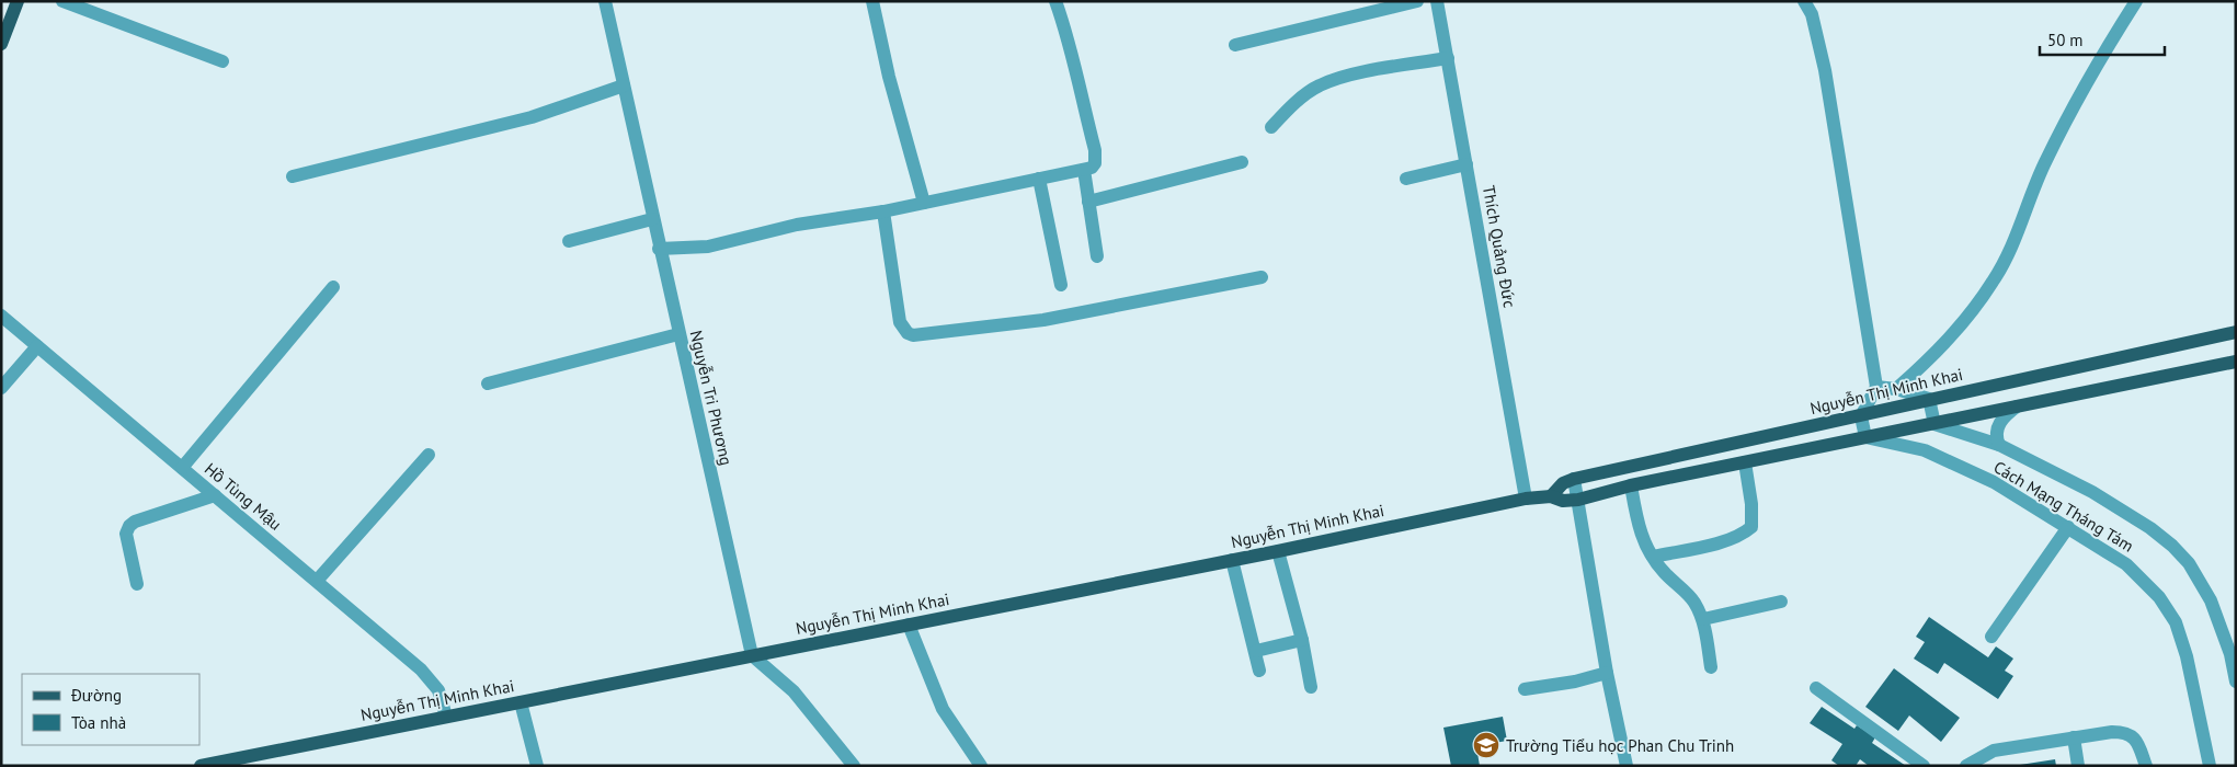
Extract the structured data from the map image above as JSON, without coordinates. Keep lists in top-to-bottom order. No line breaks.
{"streets":{"main road":["Nguyễn Thị Minh Khai"],"street":["Thích Quảng Đức","Nguyễn Tri Phương","Hồ Tùng Mậu","Cách Mạng Tháng Tám"]},"crossings":[["Thích Quảng Đức","Nguyễn Thị Minh Khai"],["Nguyễn Thị Minh Khai","Nguyễn Tri Phương"],["Nguyễn Thị Minh Khai","Hồ Tùng Mậu"],["Nguyễn Thị Minh Khai","Cách Mạng Tháng Tám"]],"places":{"school or university":["Trường Tiểu học Phan Chu Trinh"]},"legend":["Đường","Tòa nhà"],"scale_bar":"50 m"}
